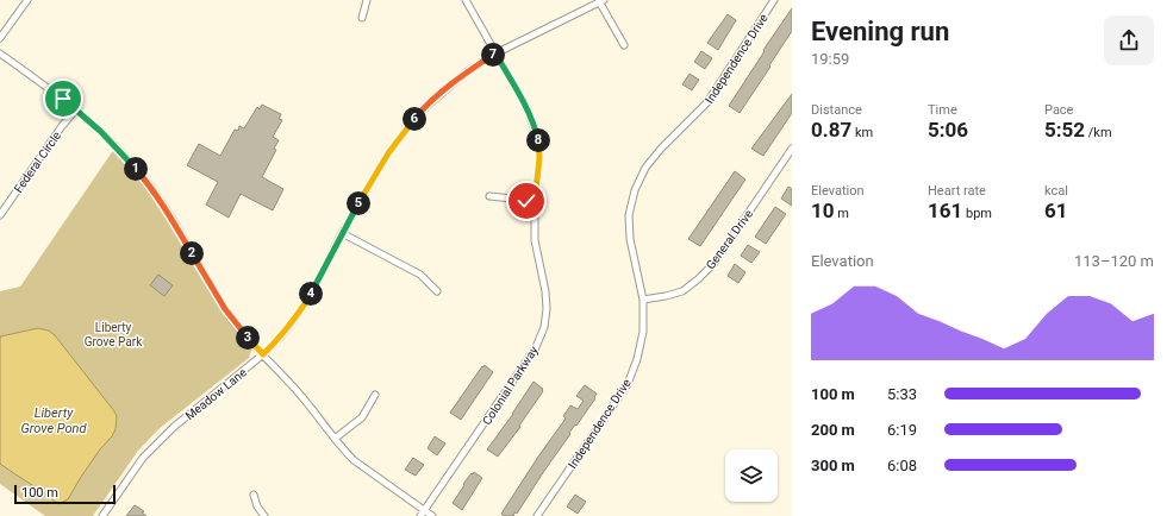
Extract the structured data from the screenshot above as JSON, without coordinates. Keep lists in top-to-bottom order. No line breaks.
{"streets":{"street":["Independence Drive","Federal Circle","General Drive","Colonial Parkway","Meadow Lane"]},"crossings":[["Independence Drive","General Drive"],["Colonial Parkway","Meadow Lane"]],"water":["Liberty Grove Pond"],"parks":["Liberty Grove Park"],"scale_bar":"100 m","page":{"heading":["Evening run","19:59"],"pins":["7","6","8","1","5","2","4","3"],"stats":[["Distance","0.87 km"],["Time","5:06"],["Pace","5:52 /km"],["Elevation","10 m"],["Heart rate","161 bpm"],["kcal","61"]],"chart":["Elevation","113–120 m"],"list":[{"name":"100 m","note":"5:33"},{"name":"200 m","note":"6:19"},{"name":"300 m","note":"6:08"}],"scale":"100 m"}}
